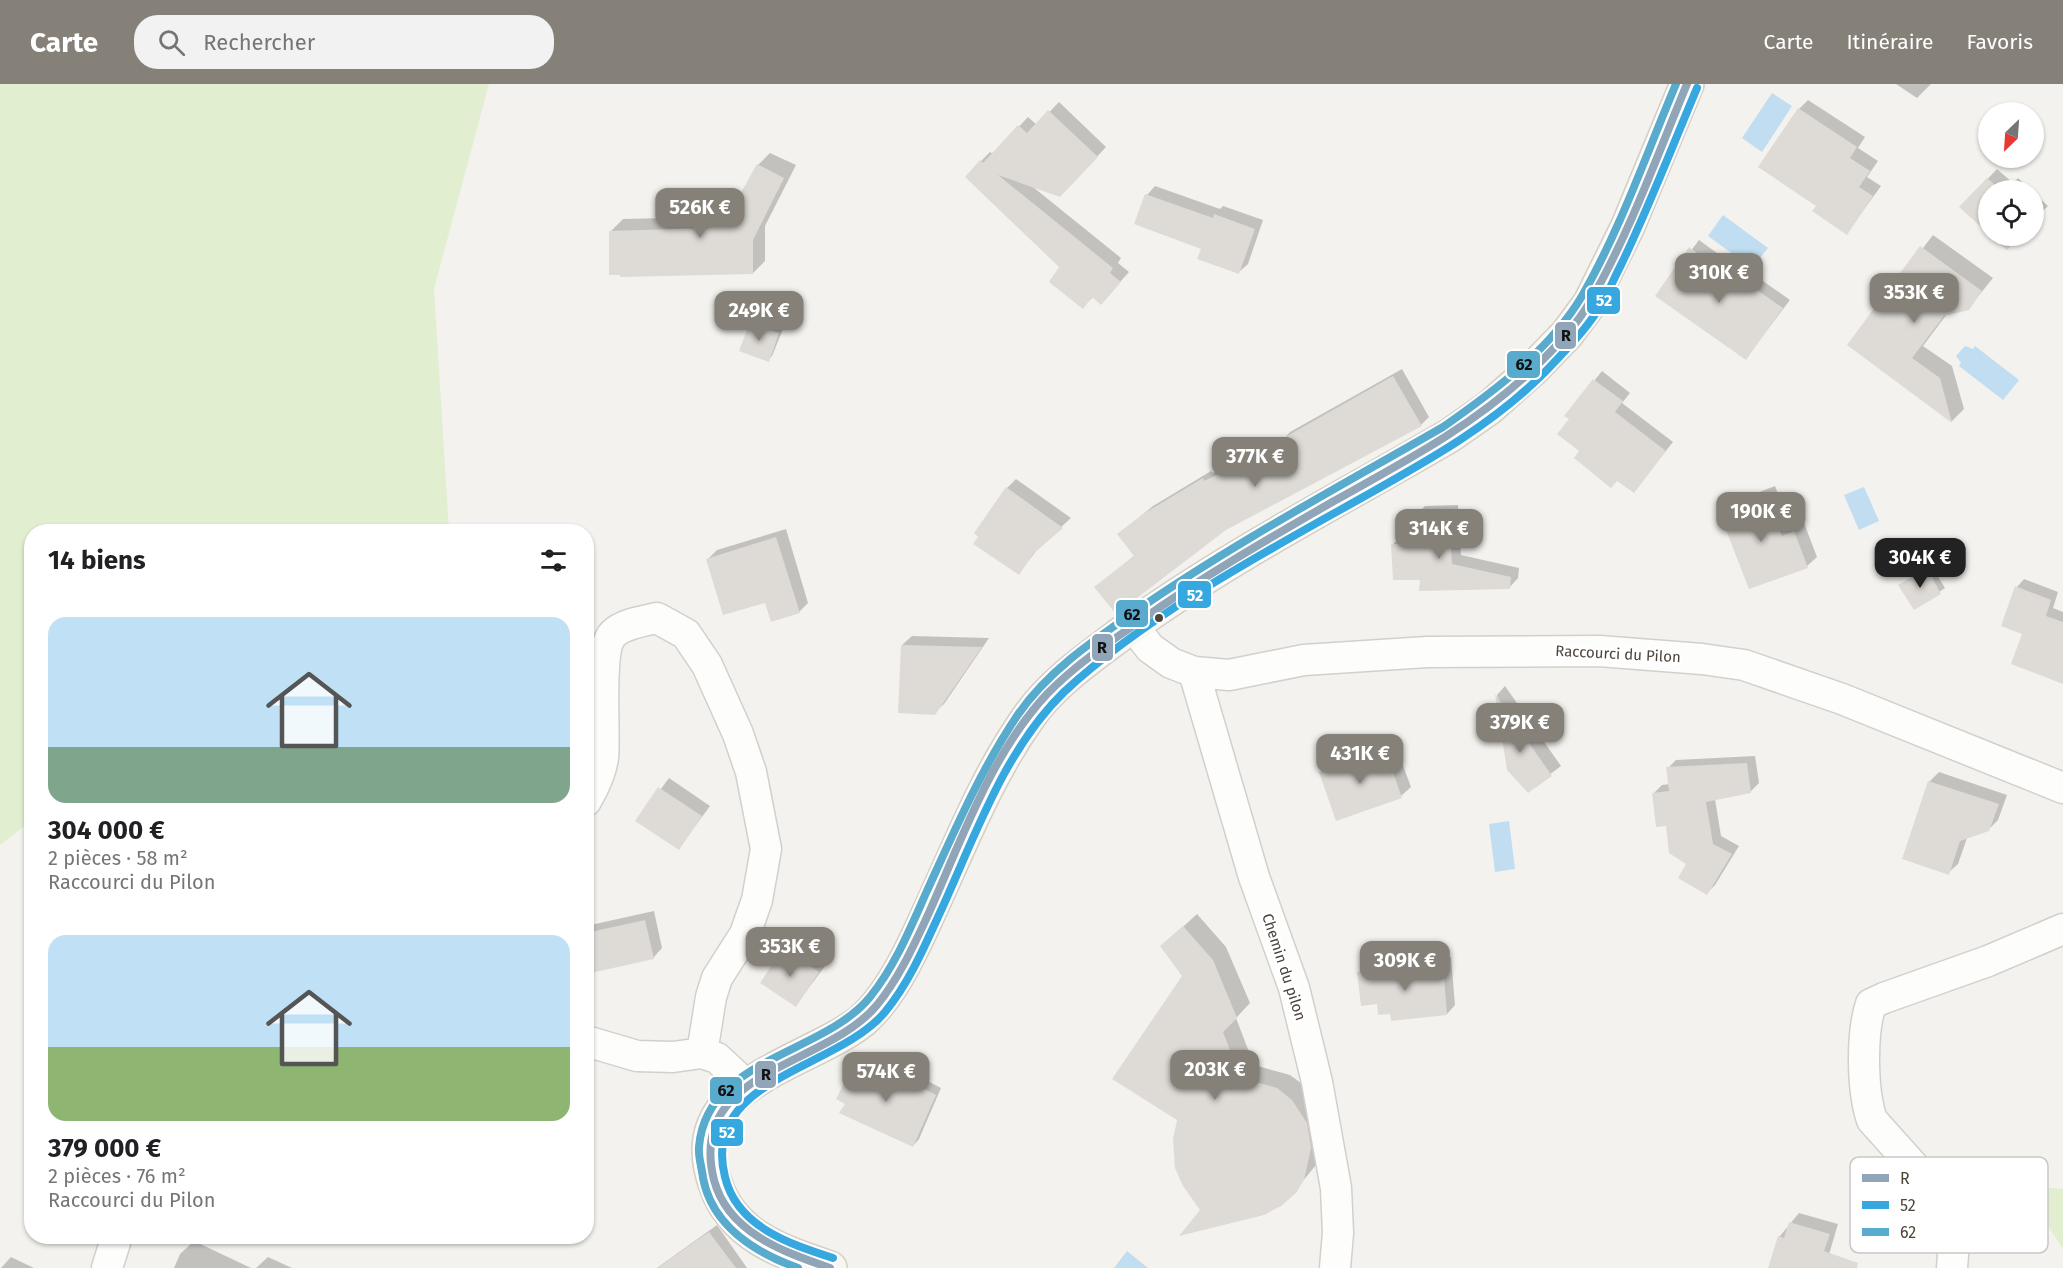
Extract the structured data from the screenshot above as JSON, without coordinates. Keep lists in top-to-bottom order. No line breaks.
{"streets":{"street":["Raccourci du Pilon","Chemin du pilon"]},"crossings":[["Raccourci du Pilon","Chemin du pilon"]],"lines":["transit line R","transit line 62","transit line 52"],"legend":["R","52","62"],"north":"bottom left","page":{"header":"Carte","search":"Rechercher","nav":["Carte","Itinéraire","Favoris"],"price":["526K €","310K €","353K €","249K €","377K €","190K €","314K €","304K €","379K €","431K €","353K €","309K €","203K €","574K €"],"heading":"14 biens","list":[{"name":"304 000 €","note":"2 pièces · 58 m² · Raccourci du Pilon"},{"name":"379 000 €","note":"2 pièces · 76 m² · Raccourci du Pilon"}]}}
